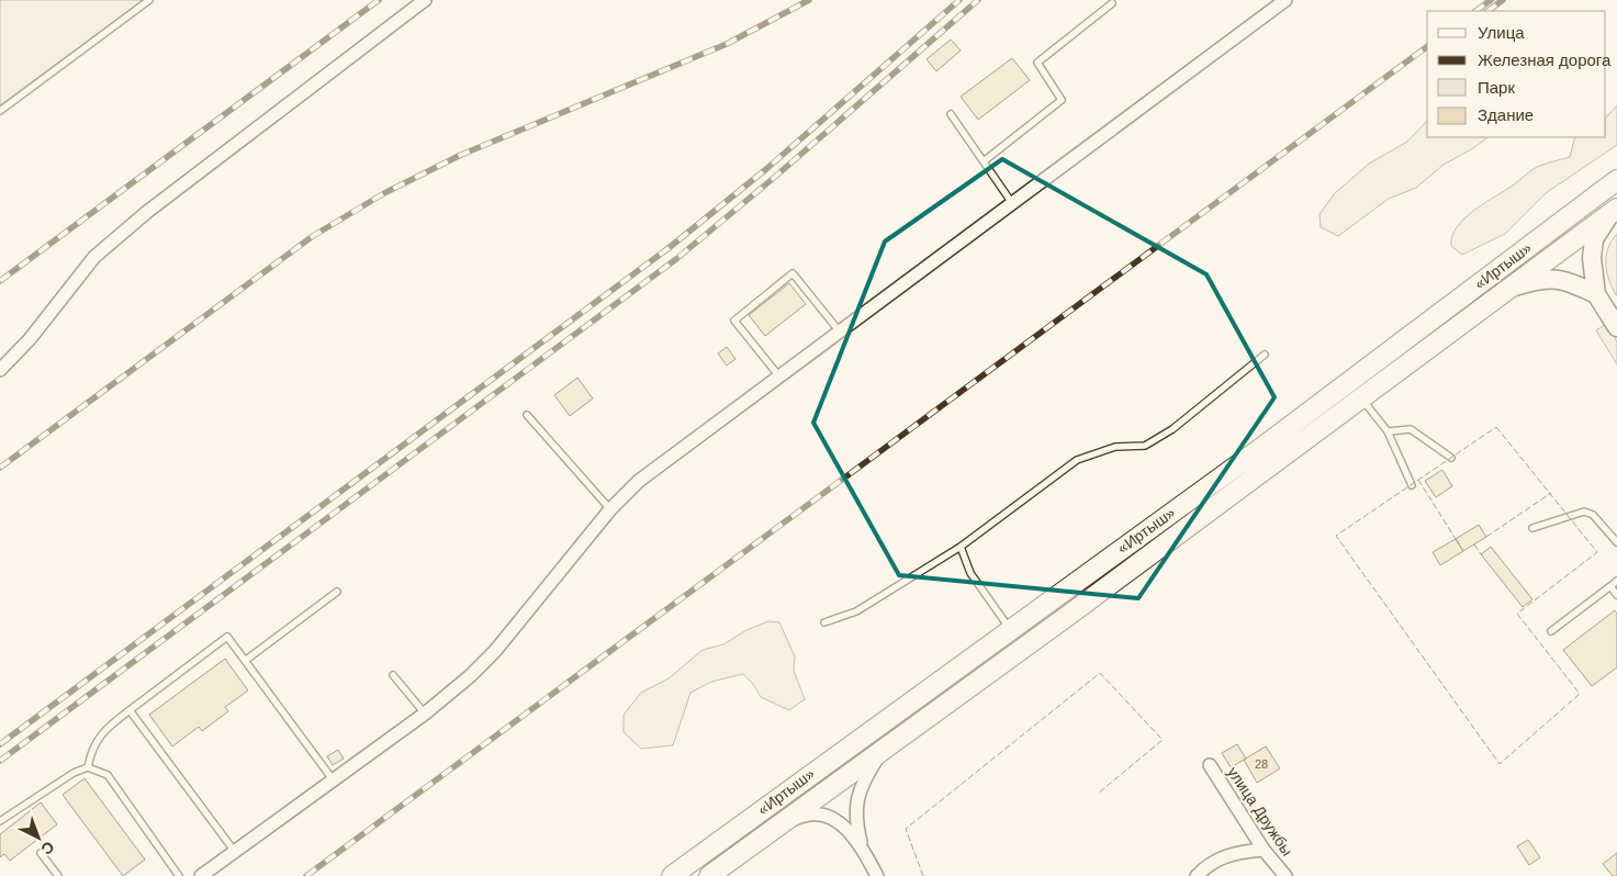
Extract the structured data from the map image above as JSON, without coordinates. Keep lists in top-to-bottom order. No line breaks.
{"streets":{"main road":["«Иртыш»"],"street":["улица Дружбы"]},"house_numbers":["28"],"legend":["Улица","Железная дорога","Парк","Здание"],"north":"bottom right"}
